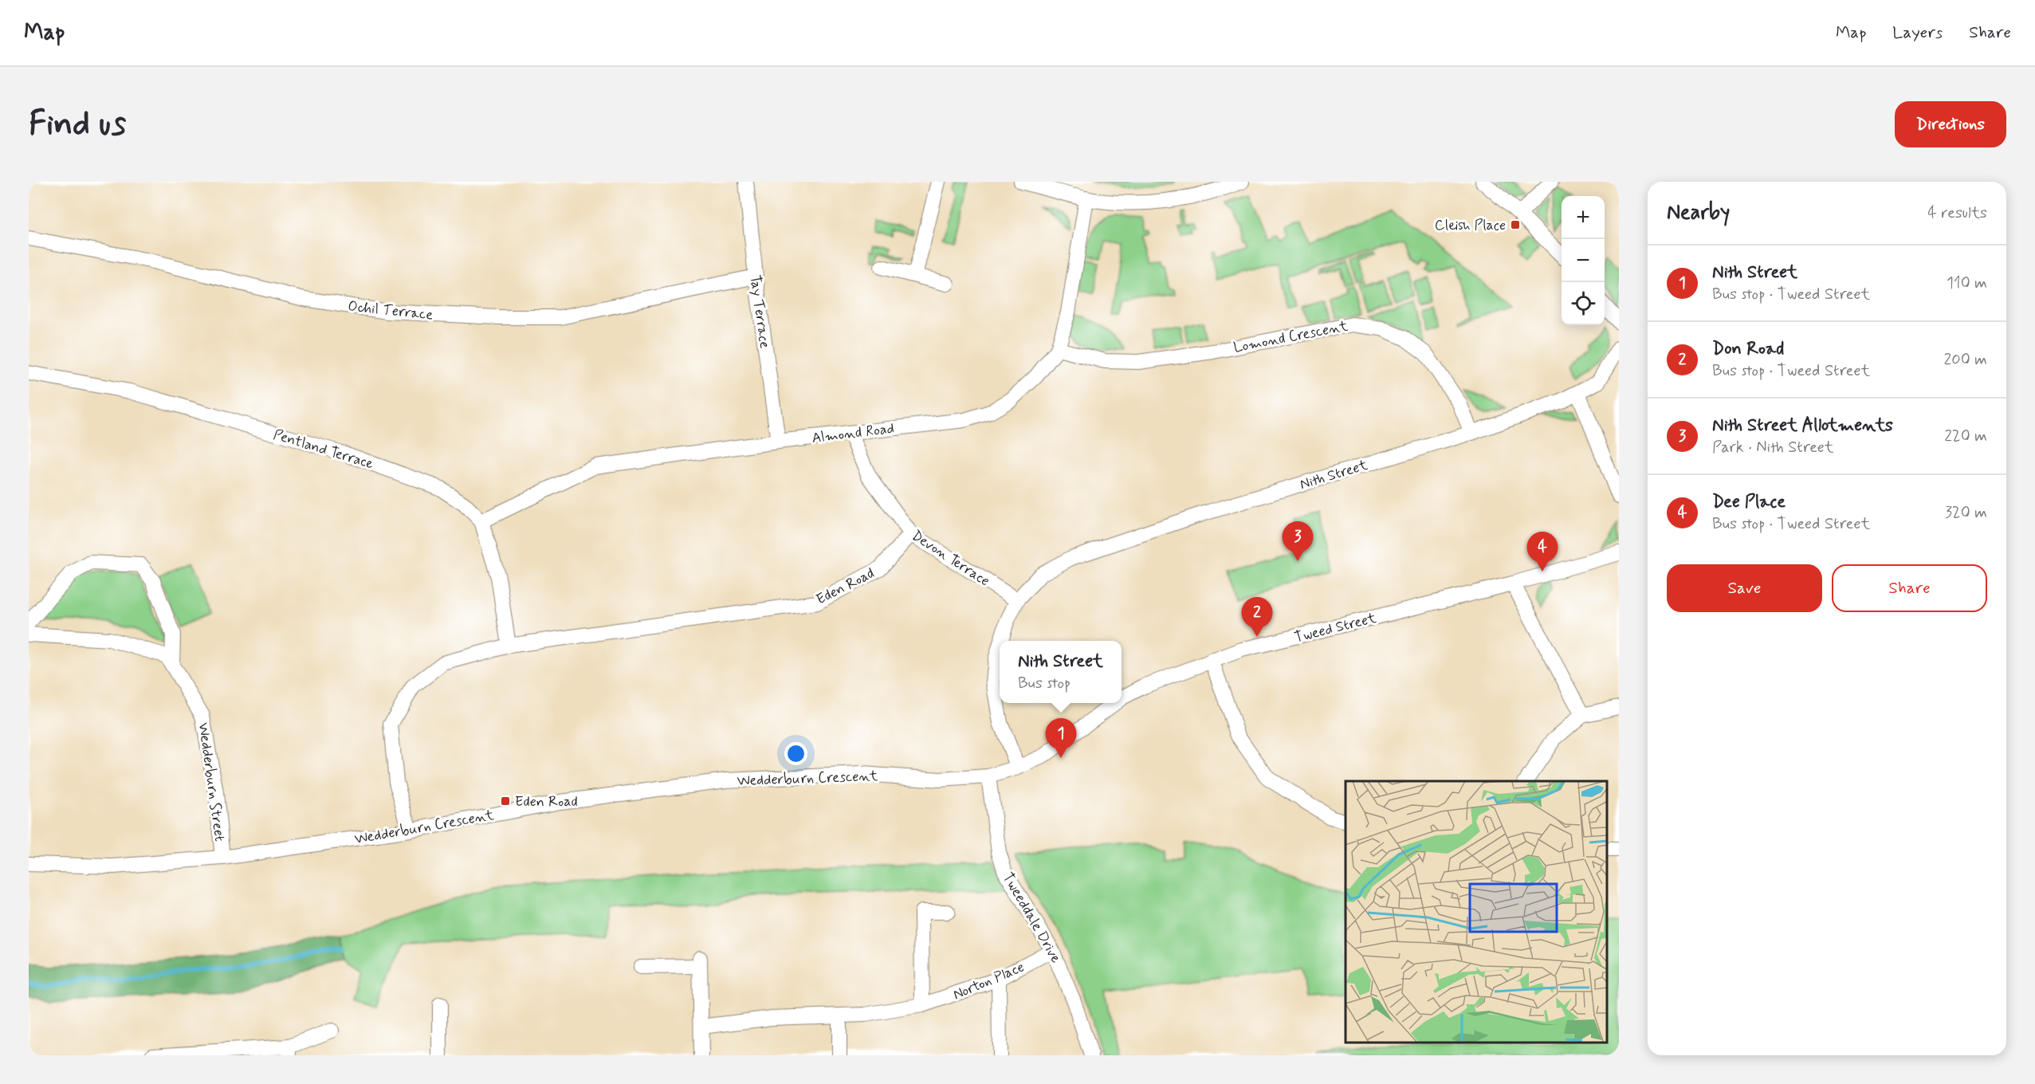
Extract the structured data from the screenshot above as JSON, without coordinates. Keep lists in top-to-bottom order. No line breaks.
{"streets":{"street":["Ochil Terrace","Tay Terrace","Lomond Crescent","Almond Road","Pentland Terrace","Nith Street","Devon Terrace","Eden Road","Tweed Street","Wedderburn Crescent","Wedderburn Street","Tweeddale Drive","Norton Place"]},"crossings":[["Ochil Terrace","Tay Terrace"],["Tay Terrace","Almond Road"],["Lomond Crescent","Almond Road"],["Lomond Crescent","Nith Street"],["Almond Road","Pentland Terrace"],["Almond Road","Devon Terrace"],["Pentland Terrace","Eden Road"],["Nith Street","Devon Terrace"],["Nith Street","Tweed Street"],["Nith Street","Wedderburn Crescent"],["Devon Terrace","Eden Road"],["Eden Road","Wedderburn Crescent"],["Tweed Street","Wedderburn Crescent"],["Wedderburn Crescent","Wedderburn Street"],["Wedderburn Crescent","Tweeddale Drive"],["Tweeddale Drive","Norton Place"]],"places":{"transit":["Cleish Place","Eden Road"]},"page":{"header":"Map","nav":["Map","Layers","Share"],"buttons":["Directions",["Save","Share"]],"title":"Find us","heading":["Nearby","4 results"],"map_buttons":["+","−"],"list":[{"mark":"1","name":"Nith Street","note":"Bus stop · Tweed Street","value":"110 m"},{"mark":"2","name":"Don Road","note":"Bus stop · Tweed Street","value":"200 m"},{"mark":"3","name":"Nith Street Allotments","note":"Park · Nith Street","value":"220 m"},{"mark":"4","name":"Dee Place","note":"Bus stop · Tweed Street","value":"320 m"}],"pins":["3","4","2","1"],"popup":["Nith Street","Bus stop"]}}
